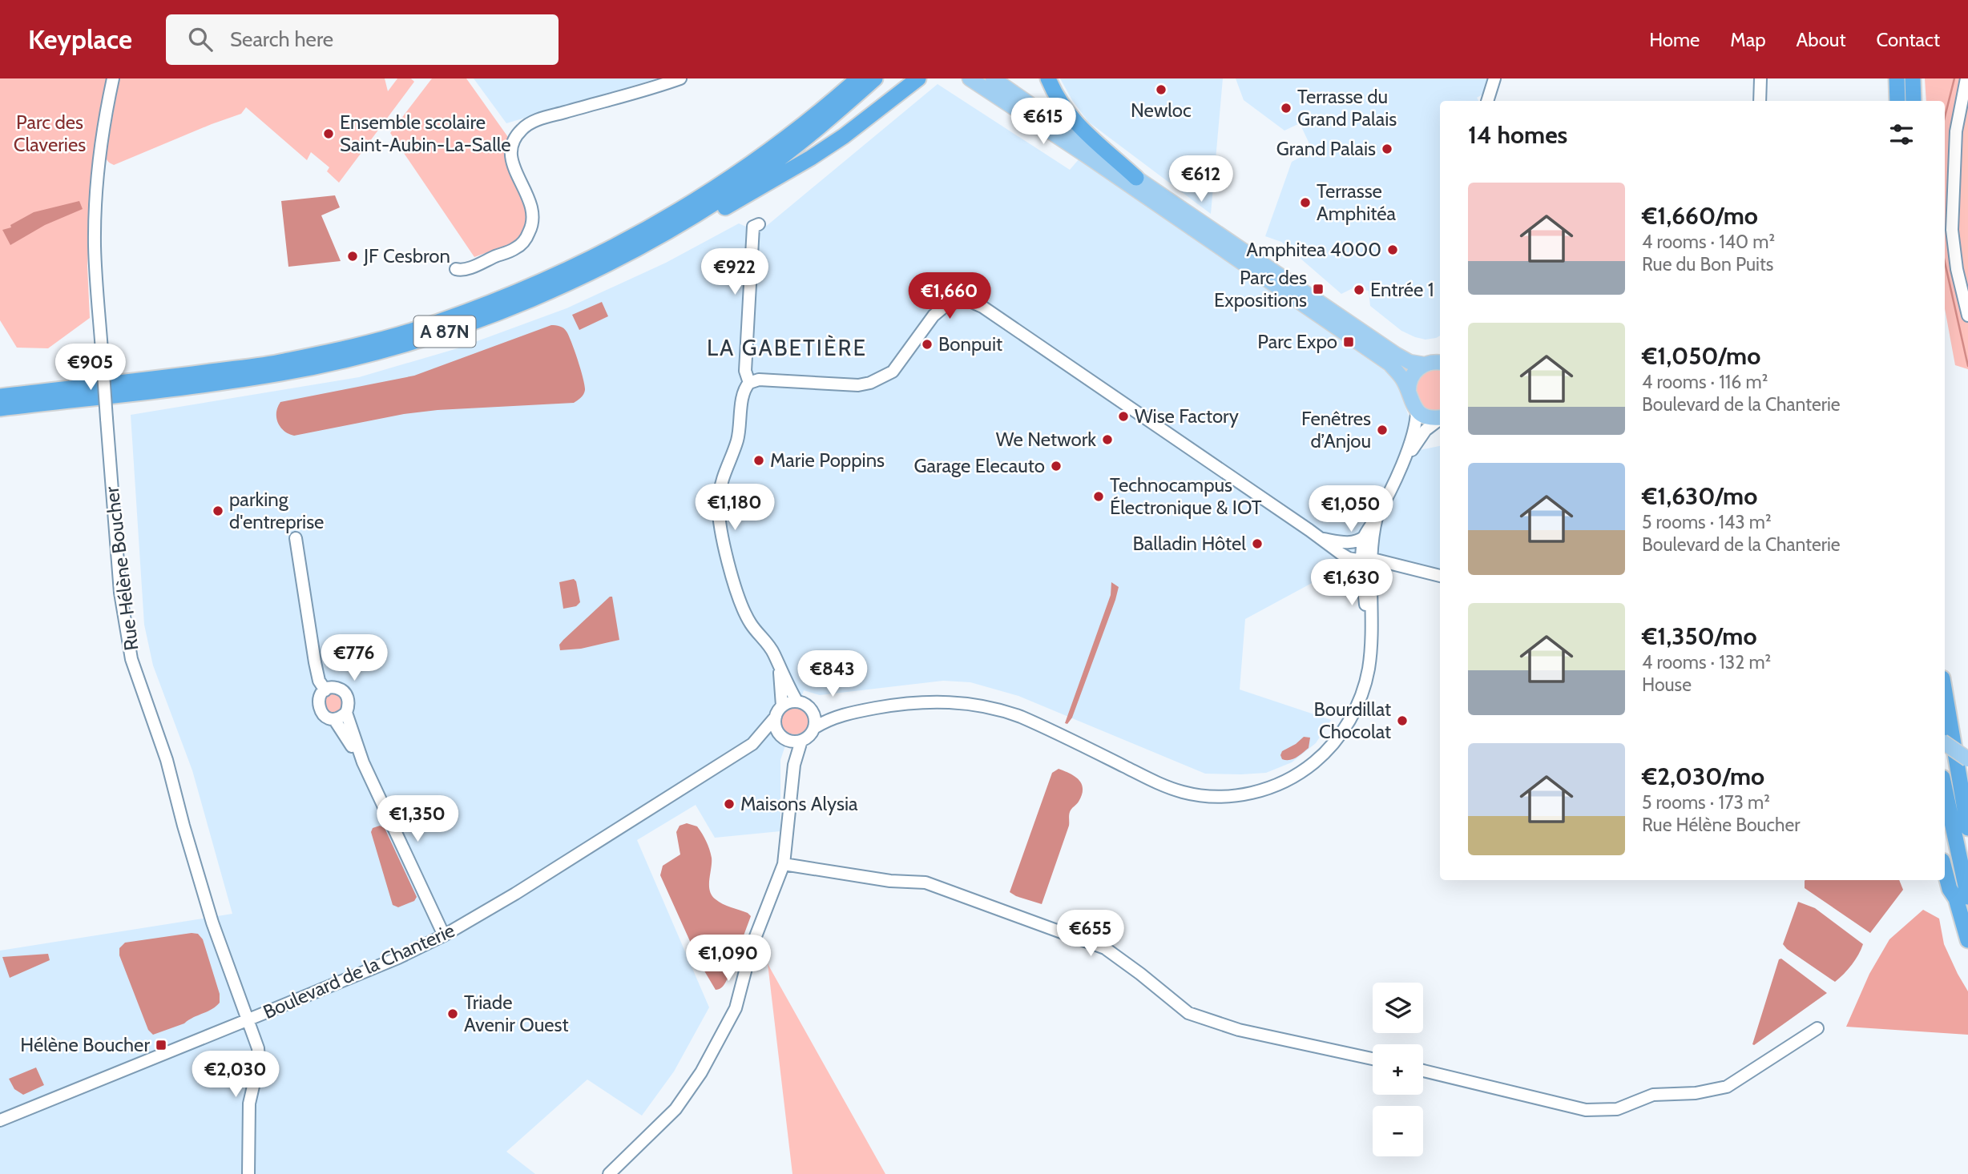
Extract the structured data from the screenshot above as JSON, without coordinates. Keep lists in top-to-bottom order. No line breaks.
{"streets":{"highway":["A 87N"],"street":["Rue Hélène Boucher","Boulevard de la Chanterie"]},"crossings":[["Rue Hélène Boucher","Boulevard de la Chanterie"]],"districts":["LA GABETIÈRE"],"parks":["Parc des Claveries"],"places":{"other":["Newloc","Terrasse du Grand Palais","Ensemble scolaire Saint-Aubin-La-Salle","Grand Palais","Terrasse Amphitéa","Amphitea 4000","JF Cesbron","Entrée 1","Bonpuit","Wise Factory","Fenêtres d’Anjou","We Network","Marie Poppins","Garage Elecauto","Technocampus Électronique & IOT","parking d'entreprise","Balladin Hôtel","Bourdillat Chocolat","Maisons Alysia","Triade Avenir Ouest"],"transit":["Parc des Expositions","Parc Expo","Hélène Boucher"]},"page":{"header":"Keyplace","search":"Search here","nav":["Home","Map","About","Contact"],"price":["€615","€612","€922","€1,660","€905","€1,180","€1,050","€1,630","€776","€843","€1,350","€655","€1,090","€2,030"],"heading":"14 homes","list":[{"name":"€1,660/mo","note":"4 rooms · 140 m² · Rue du Bon Puits"},{"name":"€1,050/mo","note":"4 rooms · 116 m² · Boulevard de la Chanterie"},{"name":"€1,630/mo","note":"5 rooms · 143 m² · Boulevard de la Chanterie"},{"name":"€1,350/mo","note":"4 rooms · 132 m² · House"},{"name":"€2,030/mo","note":"5 rooms · 173 m² · Rue Hélène Boucher"}],"map_buttons":["+","−"]}}
